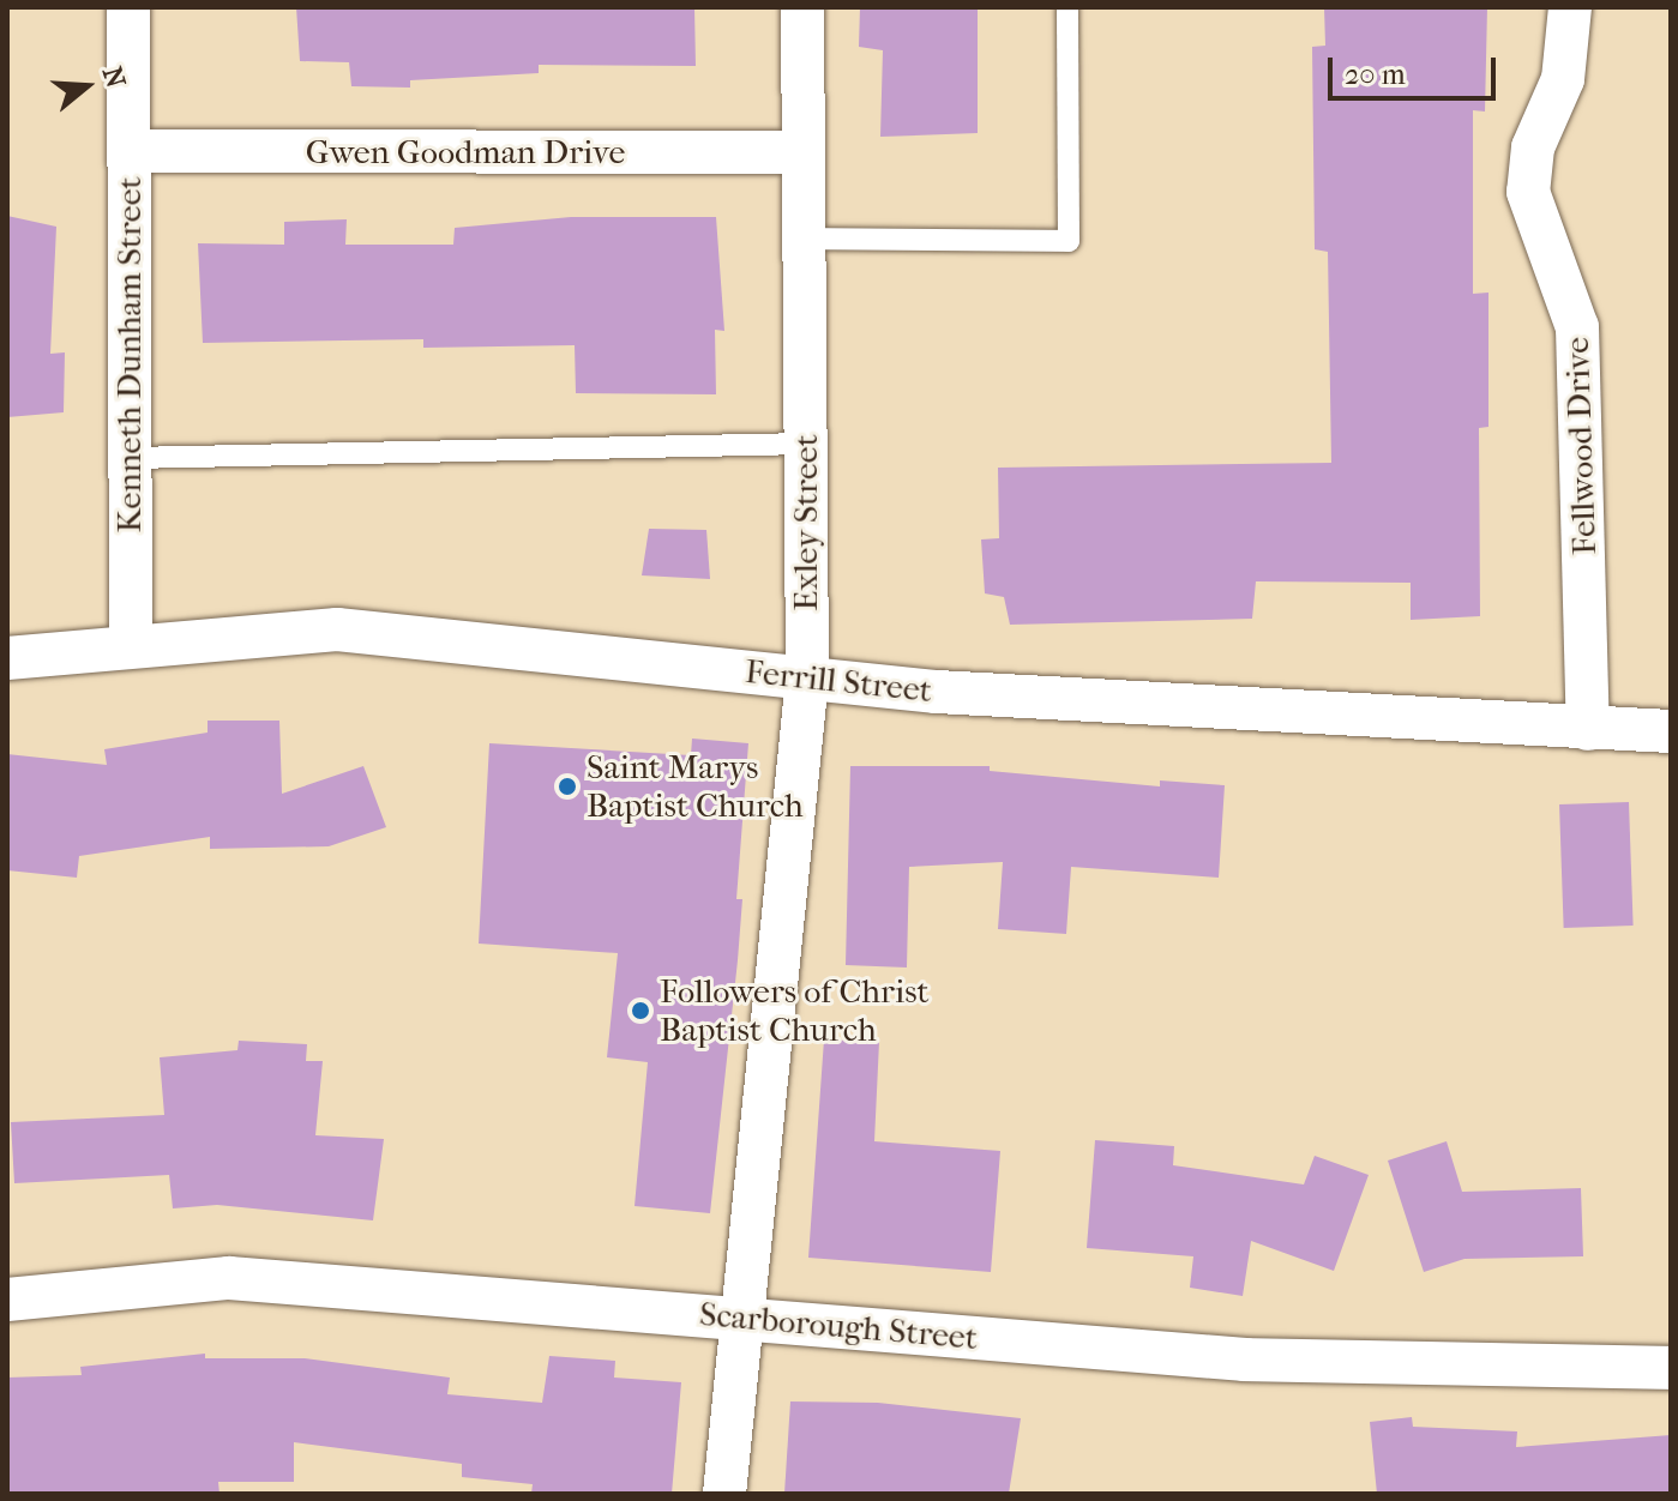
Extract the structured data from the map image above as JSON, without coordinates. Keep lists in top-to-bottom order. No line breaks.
{"streets":{"street":["Gwen Goodman Drive","Kenneth Dunham Street","Fellwood Drive","Exley Street","Ferrill Street","Scarborough Street"]},"crossings":[["Gwen Goodman Drive","Kenneth Dunham Street"],["Gwen Goodman Drive","Exley Street"],["Kenneth Dunham Street","Ferrill Street"],["Fellwood Drive","Ferrill Street"],["Exley Street","Ferrill Street"],["Exley Street","Scarborough Street"]],"places":["Saint Marys Baptist Church","Followers of Christ Baptist Church"],"scale_bar":"20 m","north":"right"}
